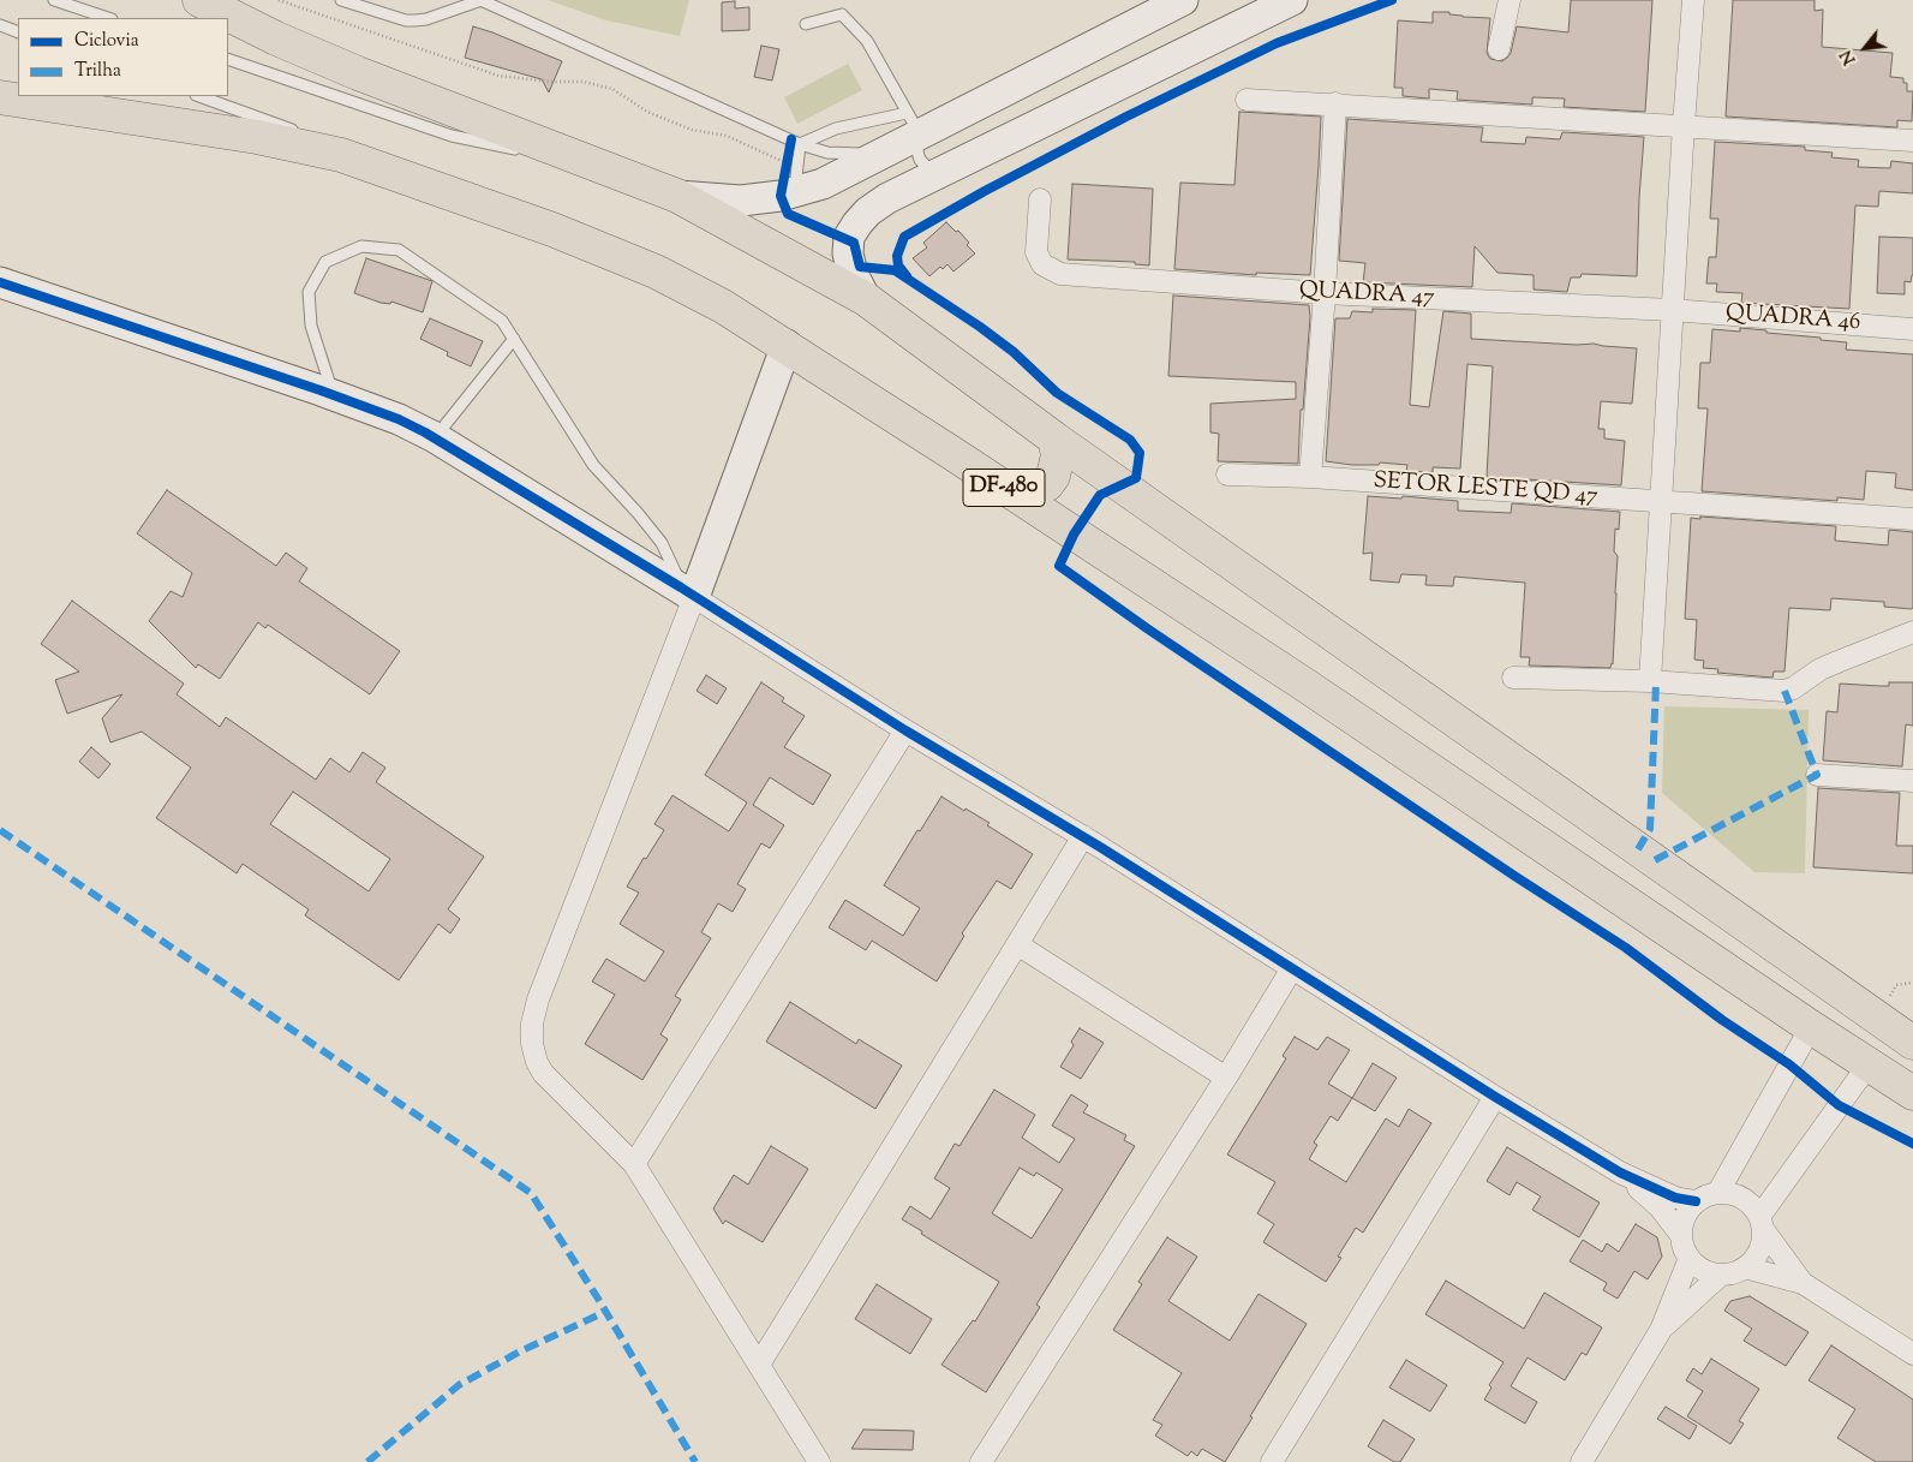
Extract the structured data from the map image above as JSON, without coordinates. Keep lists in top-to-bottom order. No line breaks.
{"streets":{"main road":["DF-480"],"street":["QUADRA 47","QUADRA 46","SETOR LESTE QD 47"]},"crossings":[["QUADRA 47","QUADRA 46"]],"legend":["Ciclovia","Trilha"],"north":"bottom left"}
